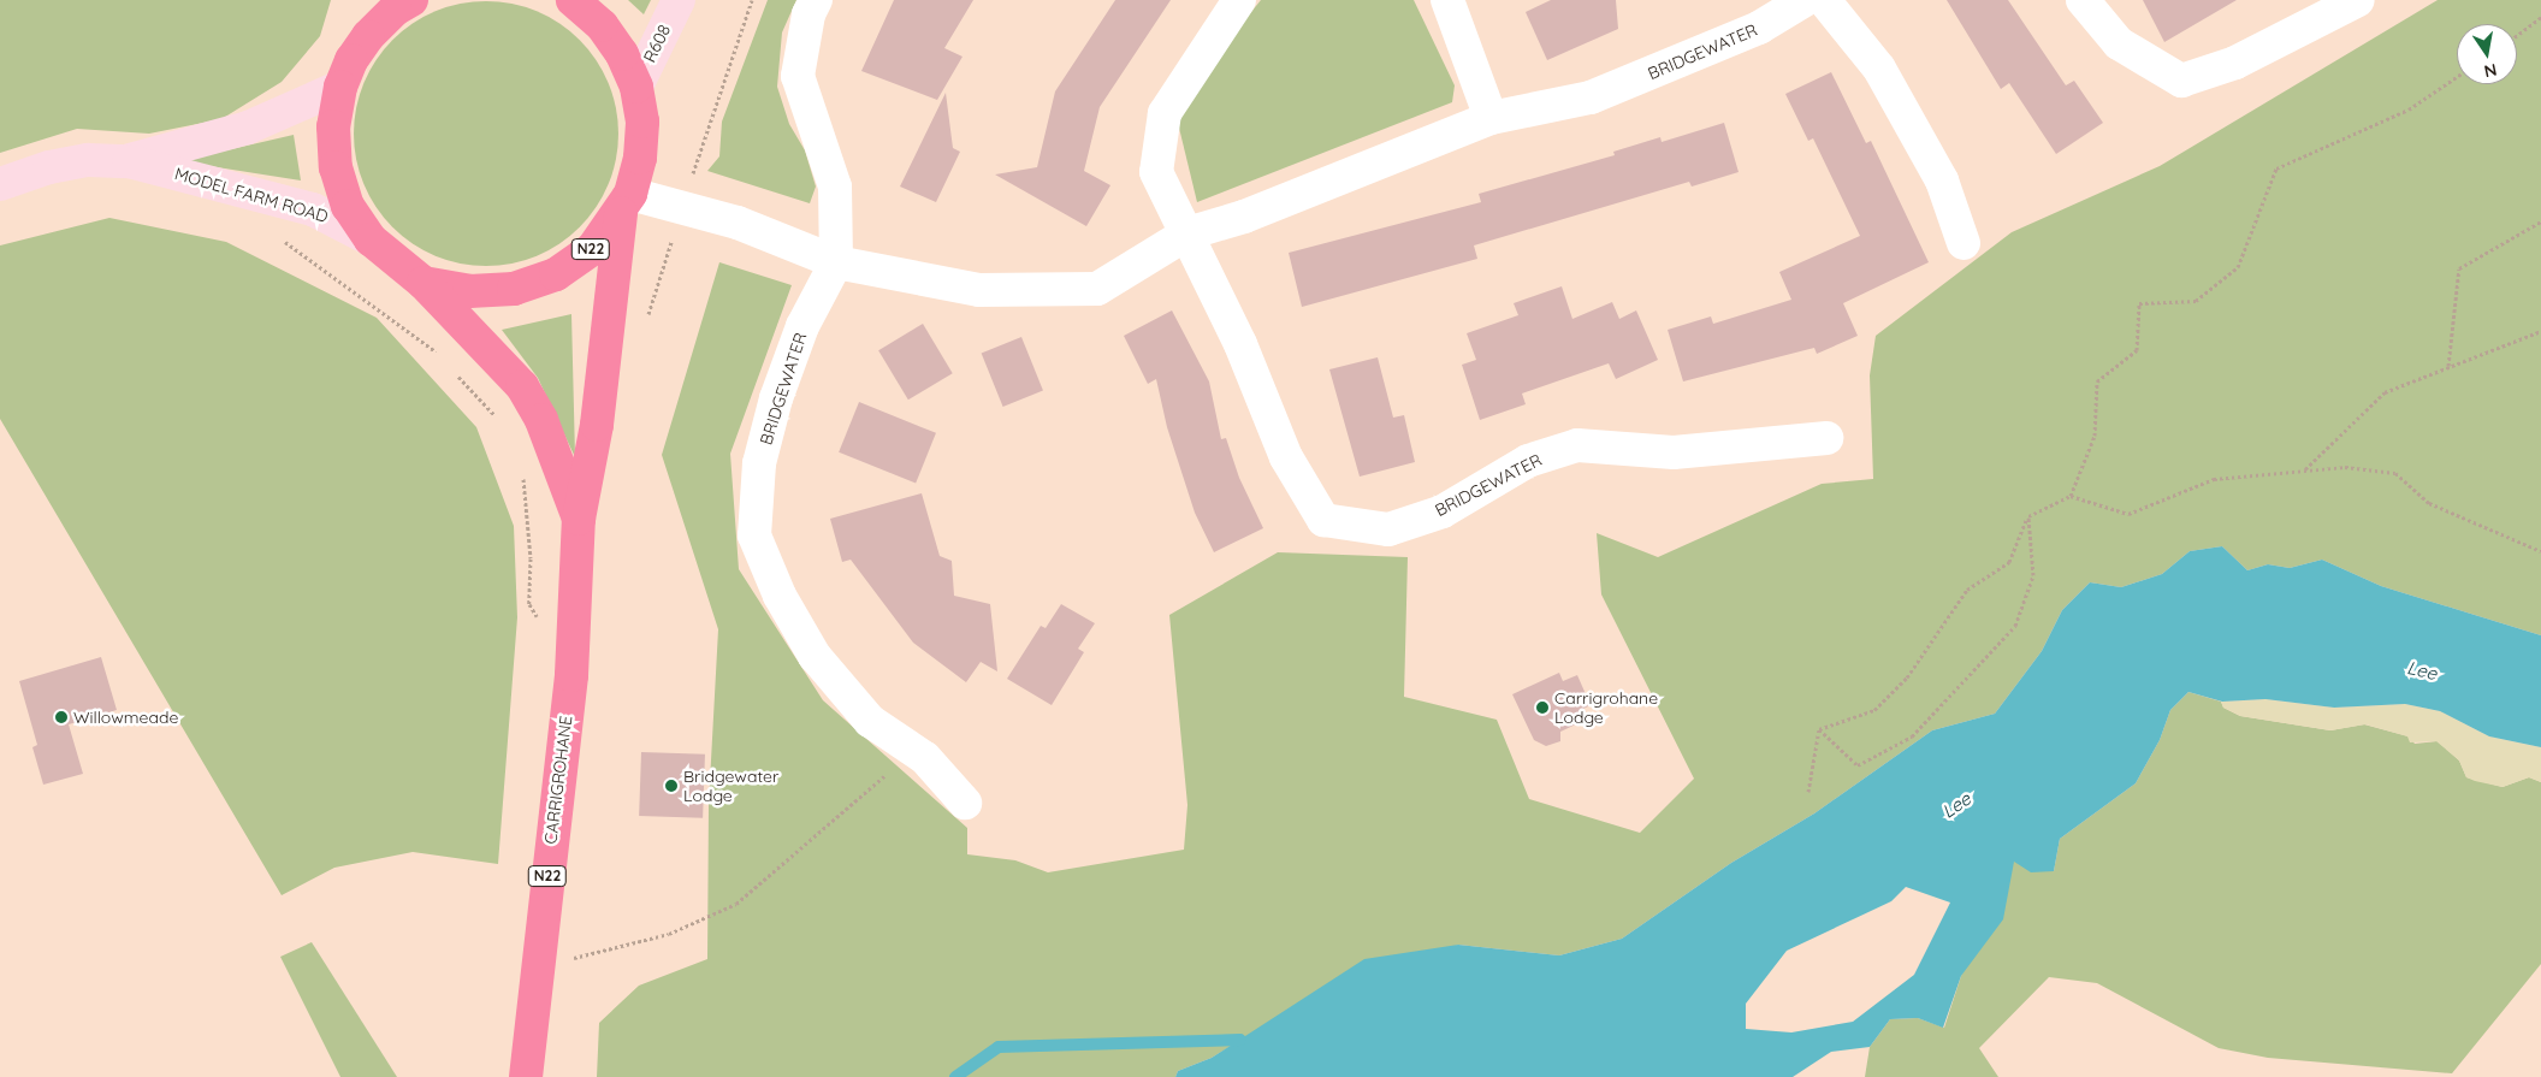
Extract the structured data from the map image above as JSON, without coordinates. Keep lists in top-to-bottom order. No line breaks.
{"streets":{"highway":["N22","CARRIGROHANE"],"main road":["R608","MODEL FARM ROAD"],"street":["BRIDGEWATER"]},"crossings":[["R608","N22"],["BRIDGEWATER","N22"],["BRIDGEWATER","CARRIGROHANE"],["MODEL FARM ROAD","N22"],["N22","CARRIGROHANE"]],"water":["Lee"],"places":["Carrigrohane Lodge","Willowmeade","Bridgewater Lodge"],"north":"bottom"}
